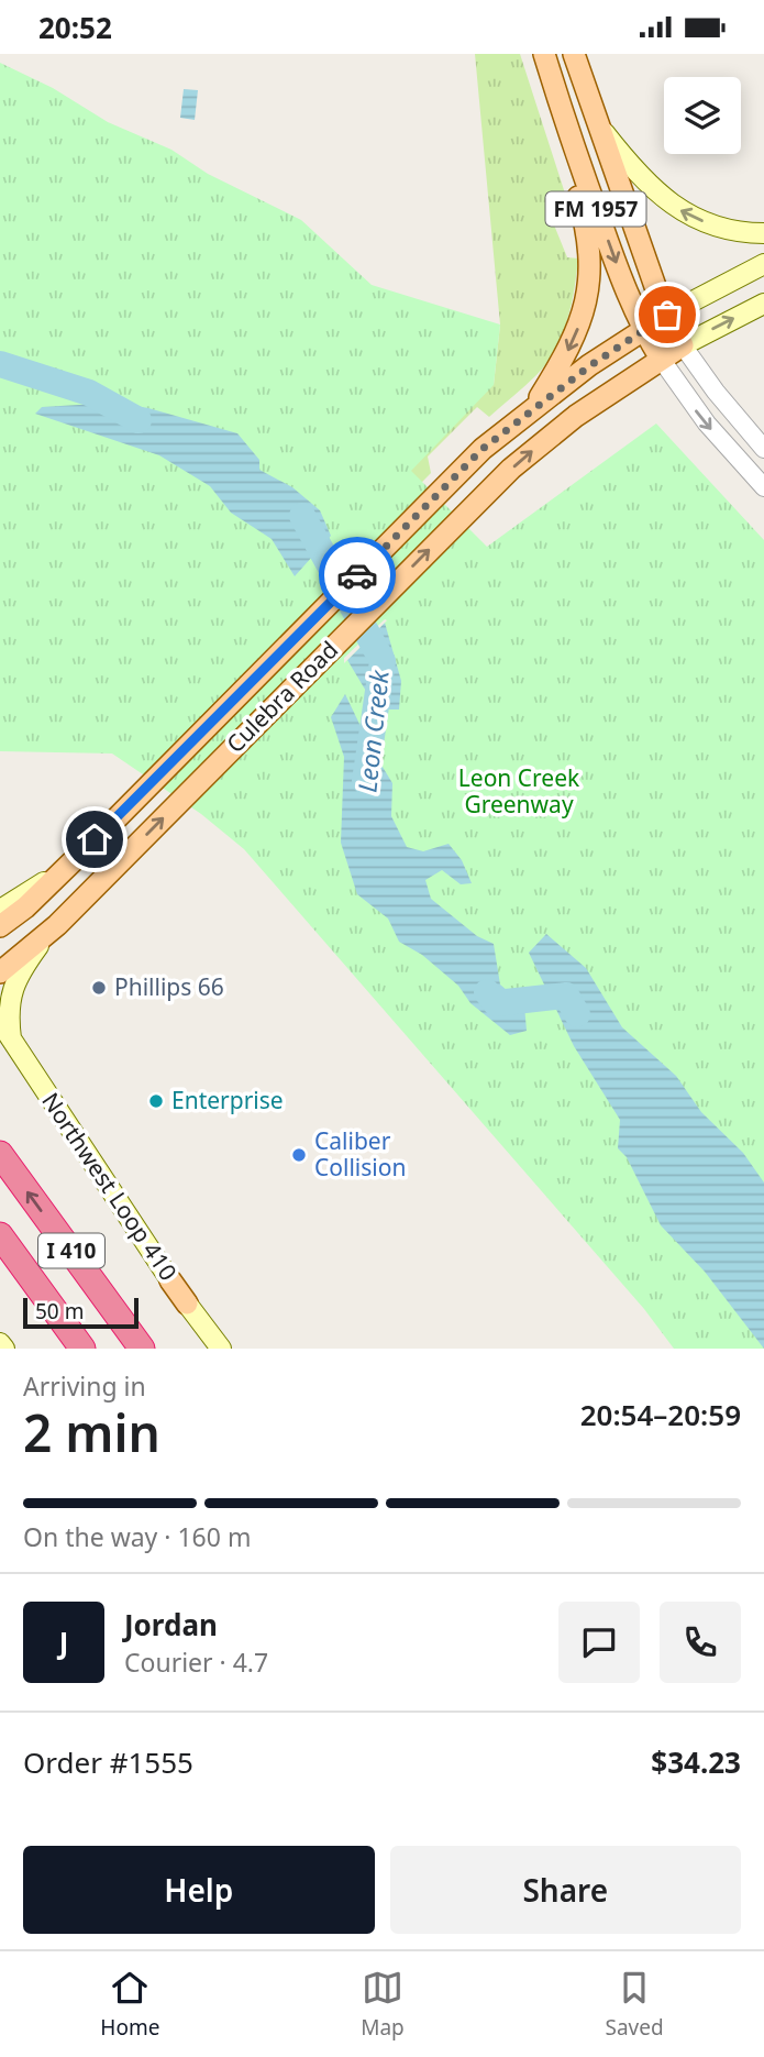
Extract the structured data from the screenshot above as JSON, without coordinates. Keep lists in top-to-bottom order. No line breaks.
{"streets":{"highway":["I 410"],"main road":["FM 1957","Culebra Road","Northwest Loop 410"]},"crossings":[["FM 1957","Culebra Road"]],"water":["Leon Creek"],"parks":["Leon Creek Greenway"],"places":["Phillips 66","Enterprise","Caliber Collision"],"scale_bar":"50 m","page":{"status":"20:52","scale":"50 m","heading":["2 min","Arriving in","20:54–20:59"],"panel":["Jordan","Courier · 4.7","Order #1555","$34.23"],"bar":"On the way · 160 m","round":"J","buttons":["Help","Share"],"tabs":["Home","Map","Saved"]}}
